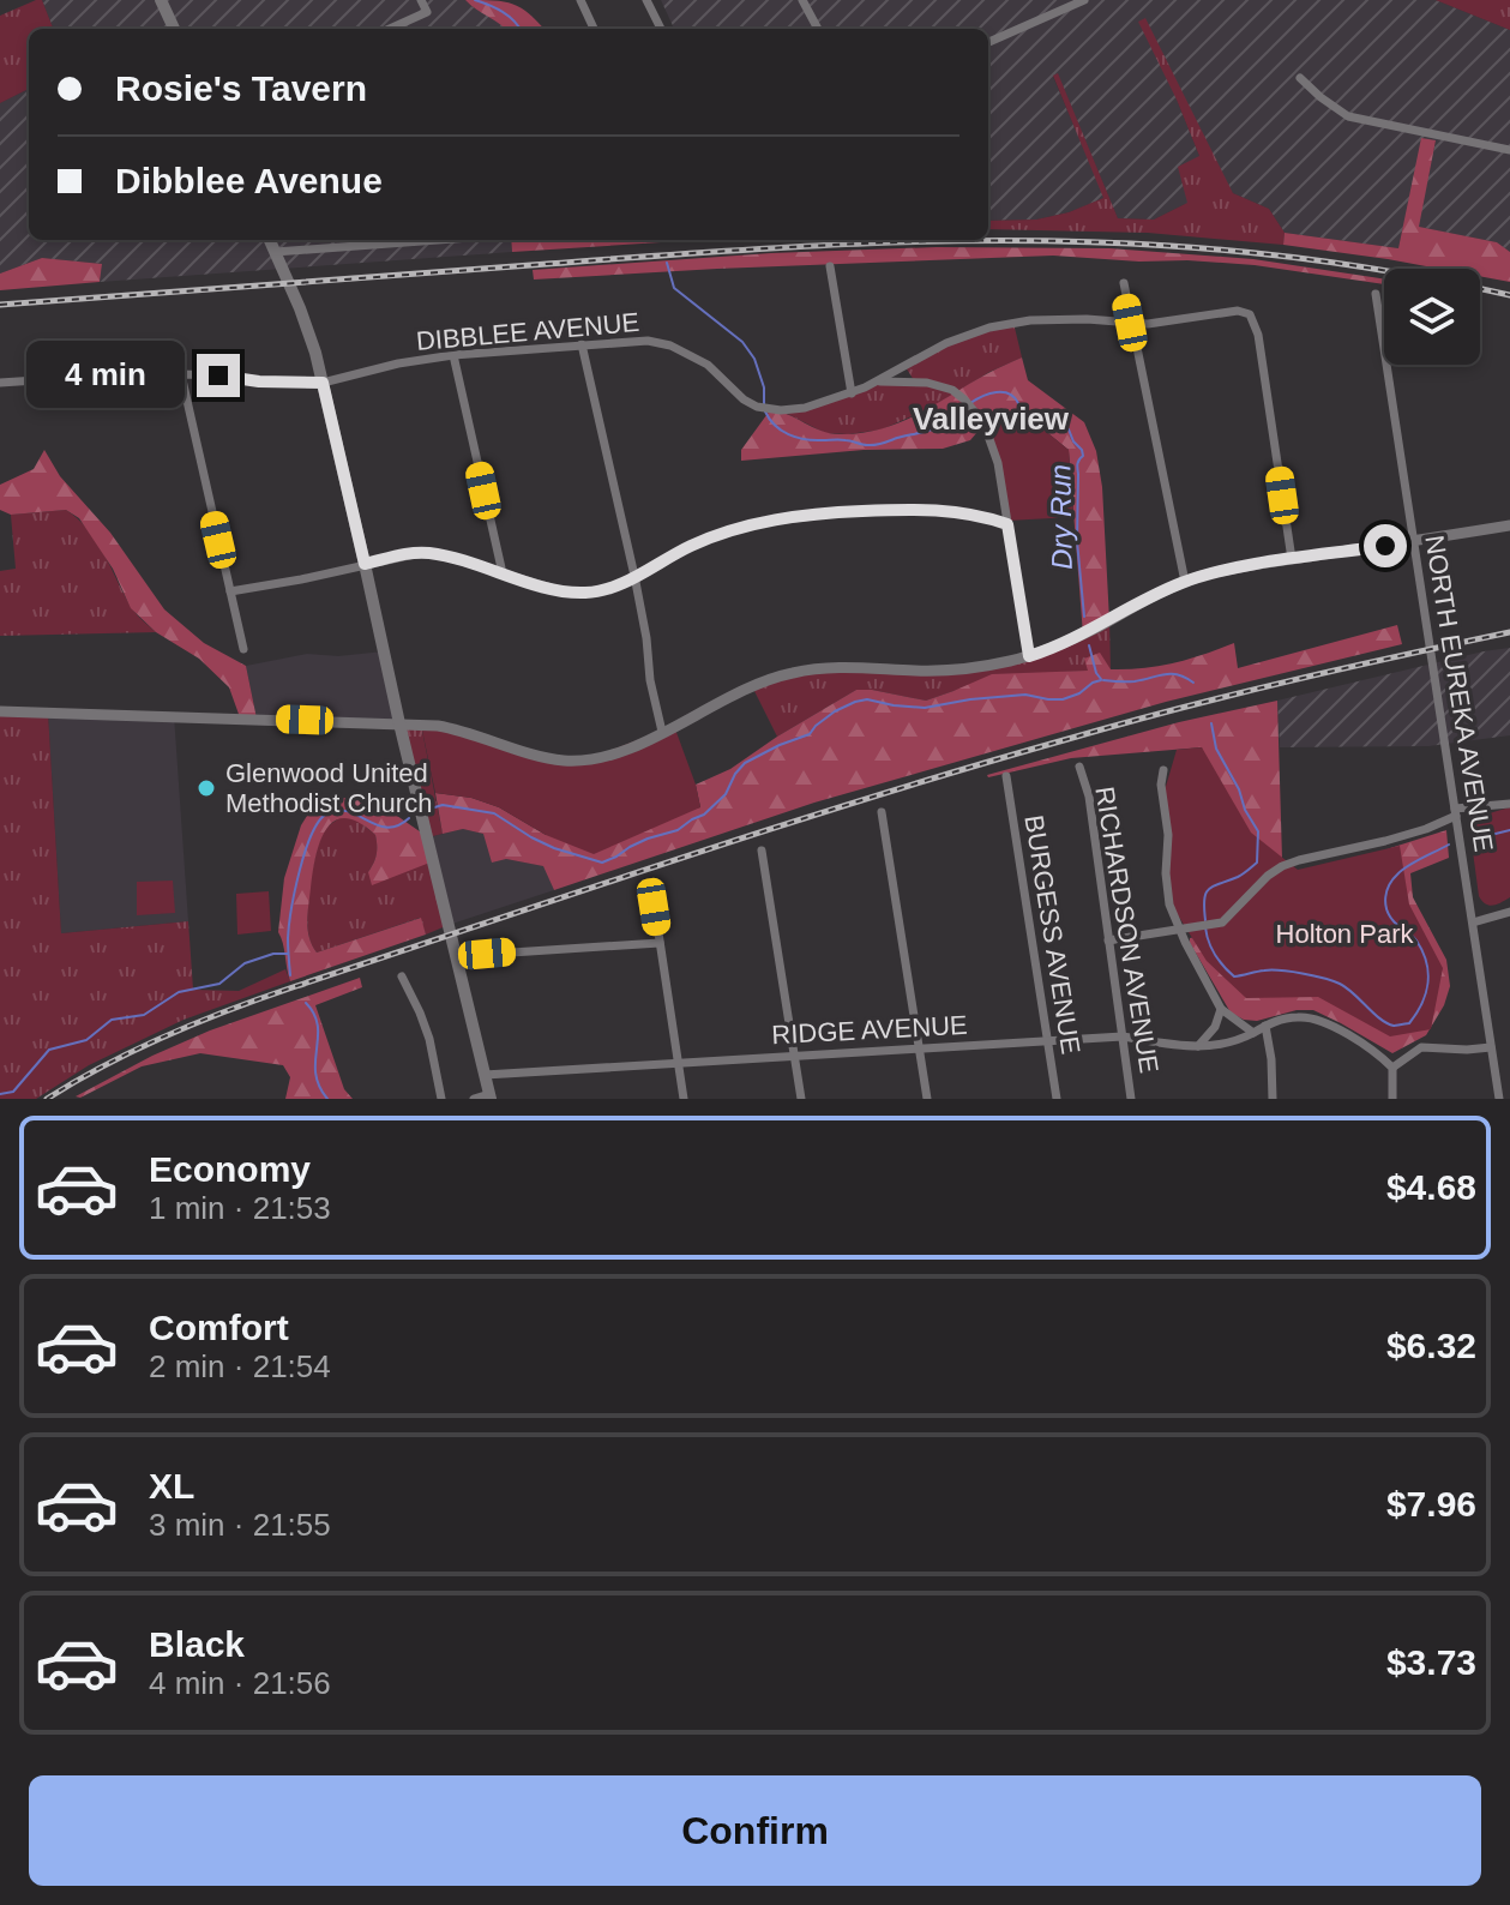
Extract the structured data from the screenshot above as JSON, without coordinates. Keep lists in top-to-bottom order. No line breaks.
{"streets":{"street":["DIBBLEE AVENUE","NORTH EUREKA AVENUE","RICHARDSON AVENUE","BURGESS AVENUE","RIDGE AVENUE"]},"crossings":[["RICHARDSON AVENUE","RIDGE AVENUE"],["BURGESS AVENUE","RIDGE AVENUE"]],"districts":["Valleyview"],"water":["Dry Run"],"parks":["Holton Park"],"places":["Glenwood United Methodist Church"],"page":{"banner":["Rosie's Tavern","Dibblee Avenue"],"bubble":"4 min","list":[{"name":"Economy","note":"1 min · 21:53","value":"$4.68"},{"name":"Comfort","note":"2 min · 21:54","value":"$6.32"},{"name":"XL","note":"3 min · 21:55","value":"$7.96"},{"name":"Black","note":"4 min · 21:56","value":"$3.73"}],"buttons":"Confirm"}}
